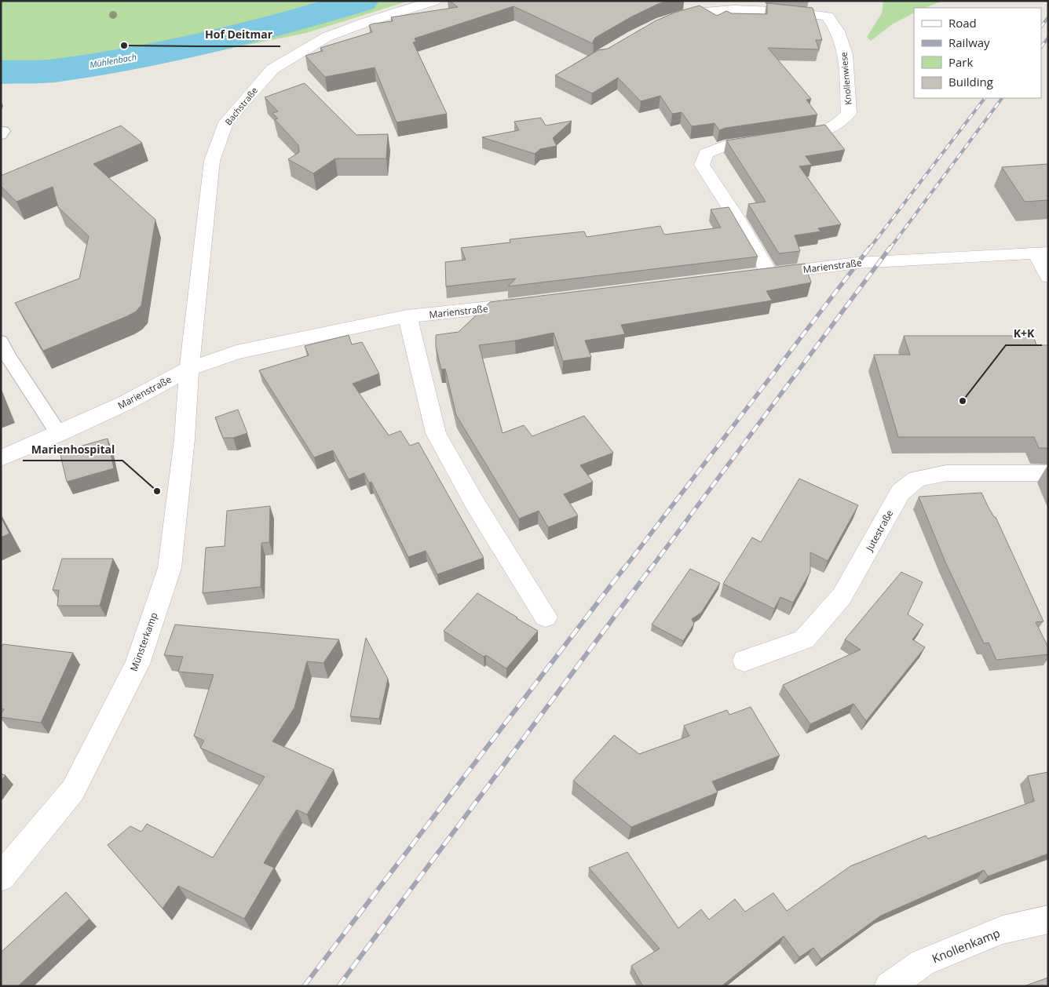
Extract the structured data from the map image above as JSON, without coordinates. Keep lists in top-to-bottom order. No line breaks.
{"streets":{"street":["Knollenwiese","Bachstraße","Marienstraße","Jutestraße","Münsterkamp","Knollenkamp"]},"crossings":[["Knollenwiese","Marienstraße"],["Bachstraße","Marienstraße"],["Bachstraße","Münsterkamp"],["Marienstraße","Münsterkamp"]],"water":["Mühlenbach"],"places":["Hof Deitmar","K+K","Marienhospital"],"legend":["Road","Railway","Park","Building"]}
